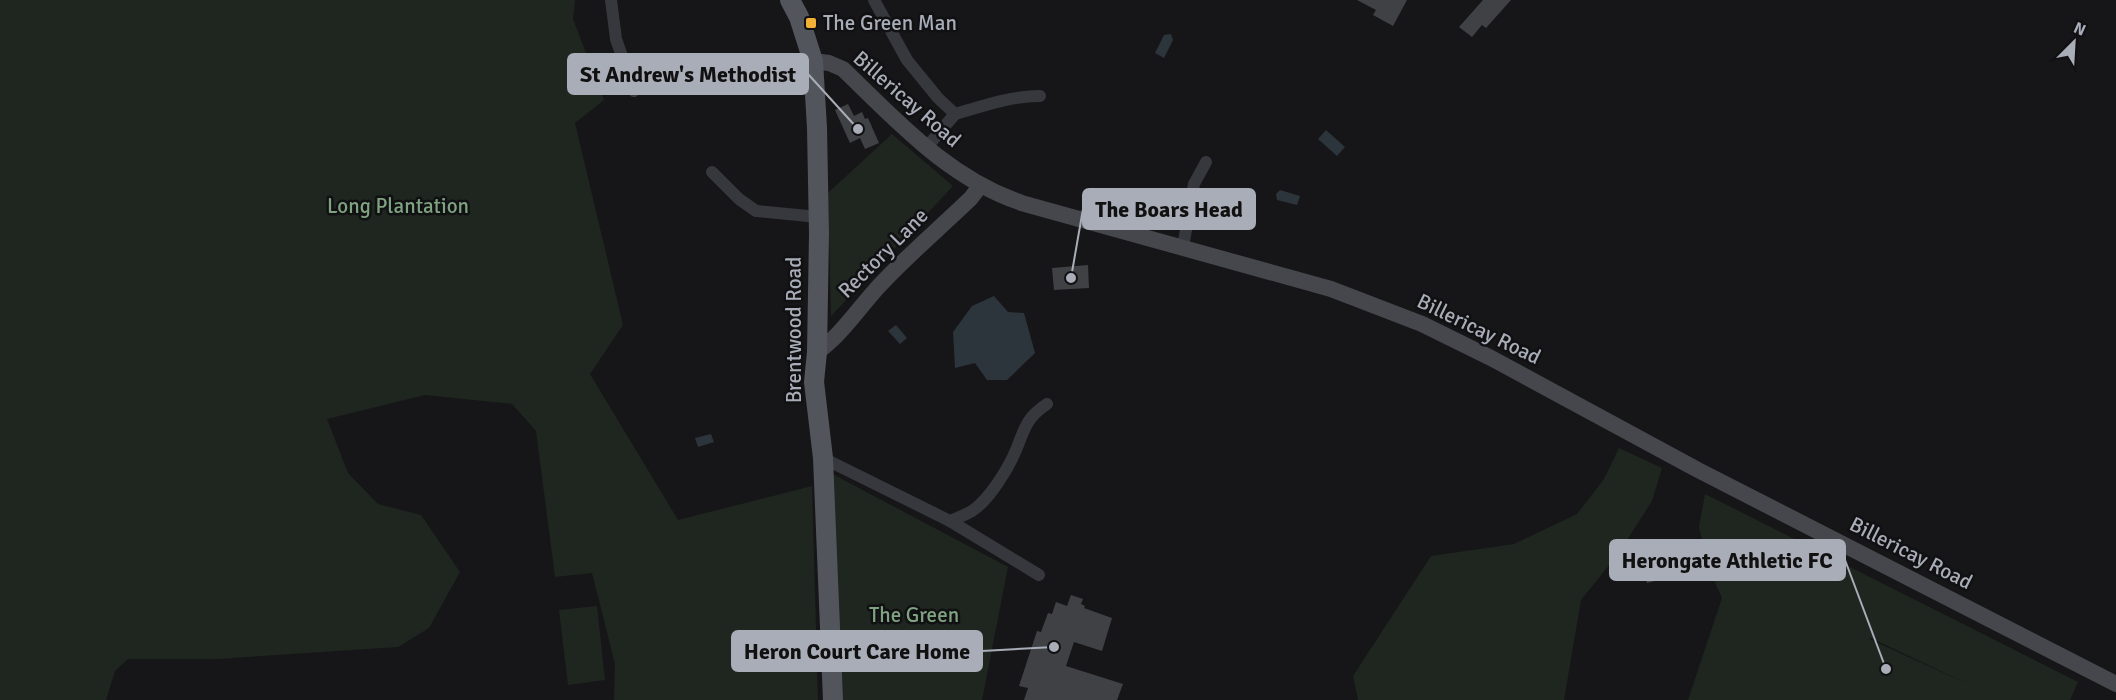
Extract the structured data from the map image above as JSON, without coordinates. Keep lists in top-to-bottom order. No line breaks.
{"streets":{"main road":["Brentwood Road"],"street":["Billericay Road","Rectory Lane"]},"crossings":[["Billericay Road","Rectory Lane"],["Billericay Road","Brentwood Road"],["Rectory Lane","Brentwood Road"]],"parks":["Long Plantation","The Green"],"places":{"transit":["The Green Man"],"other":["St Andrew's Methodist","The Boars Head","Heron Court Care Home","Herongate Athletic FC"]},"north":"top right"}
